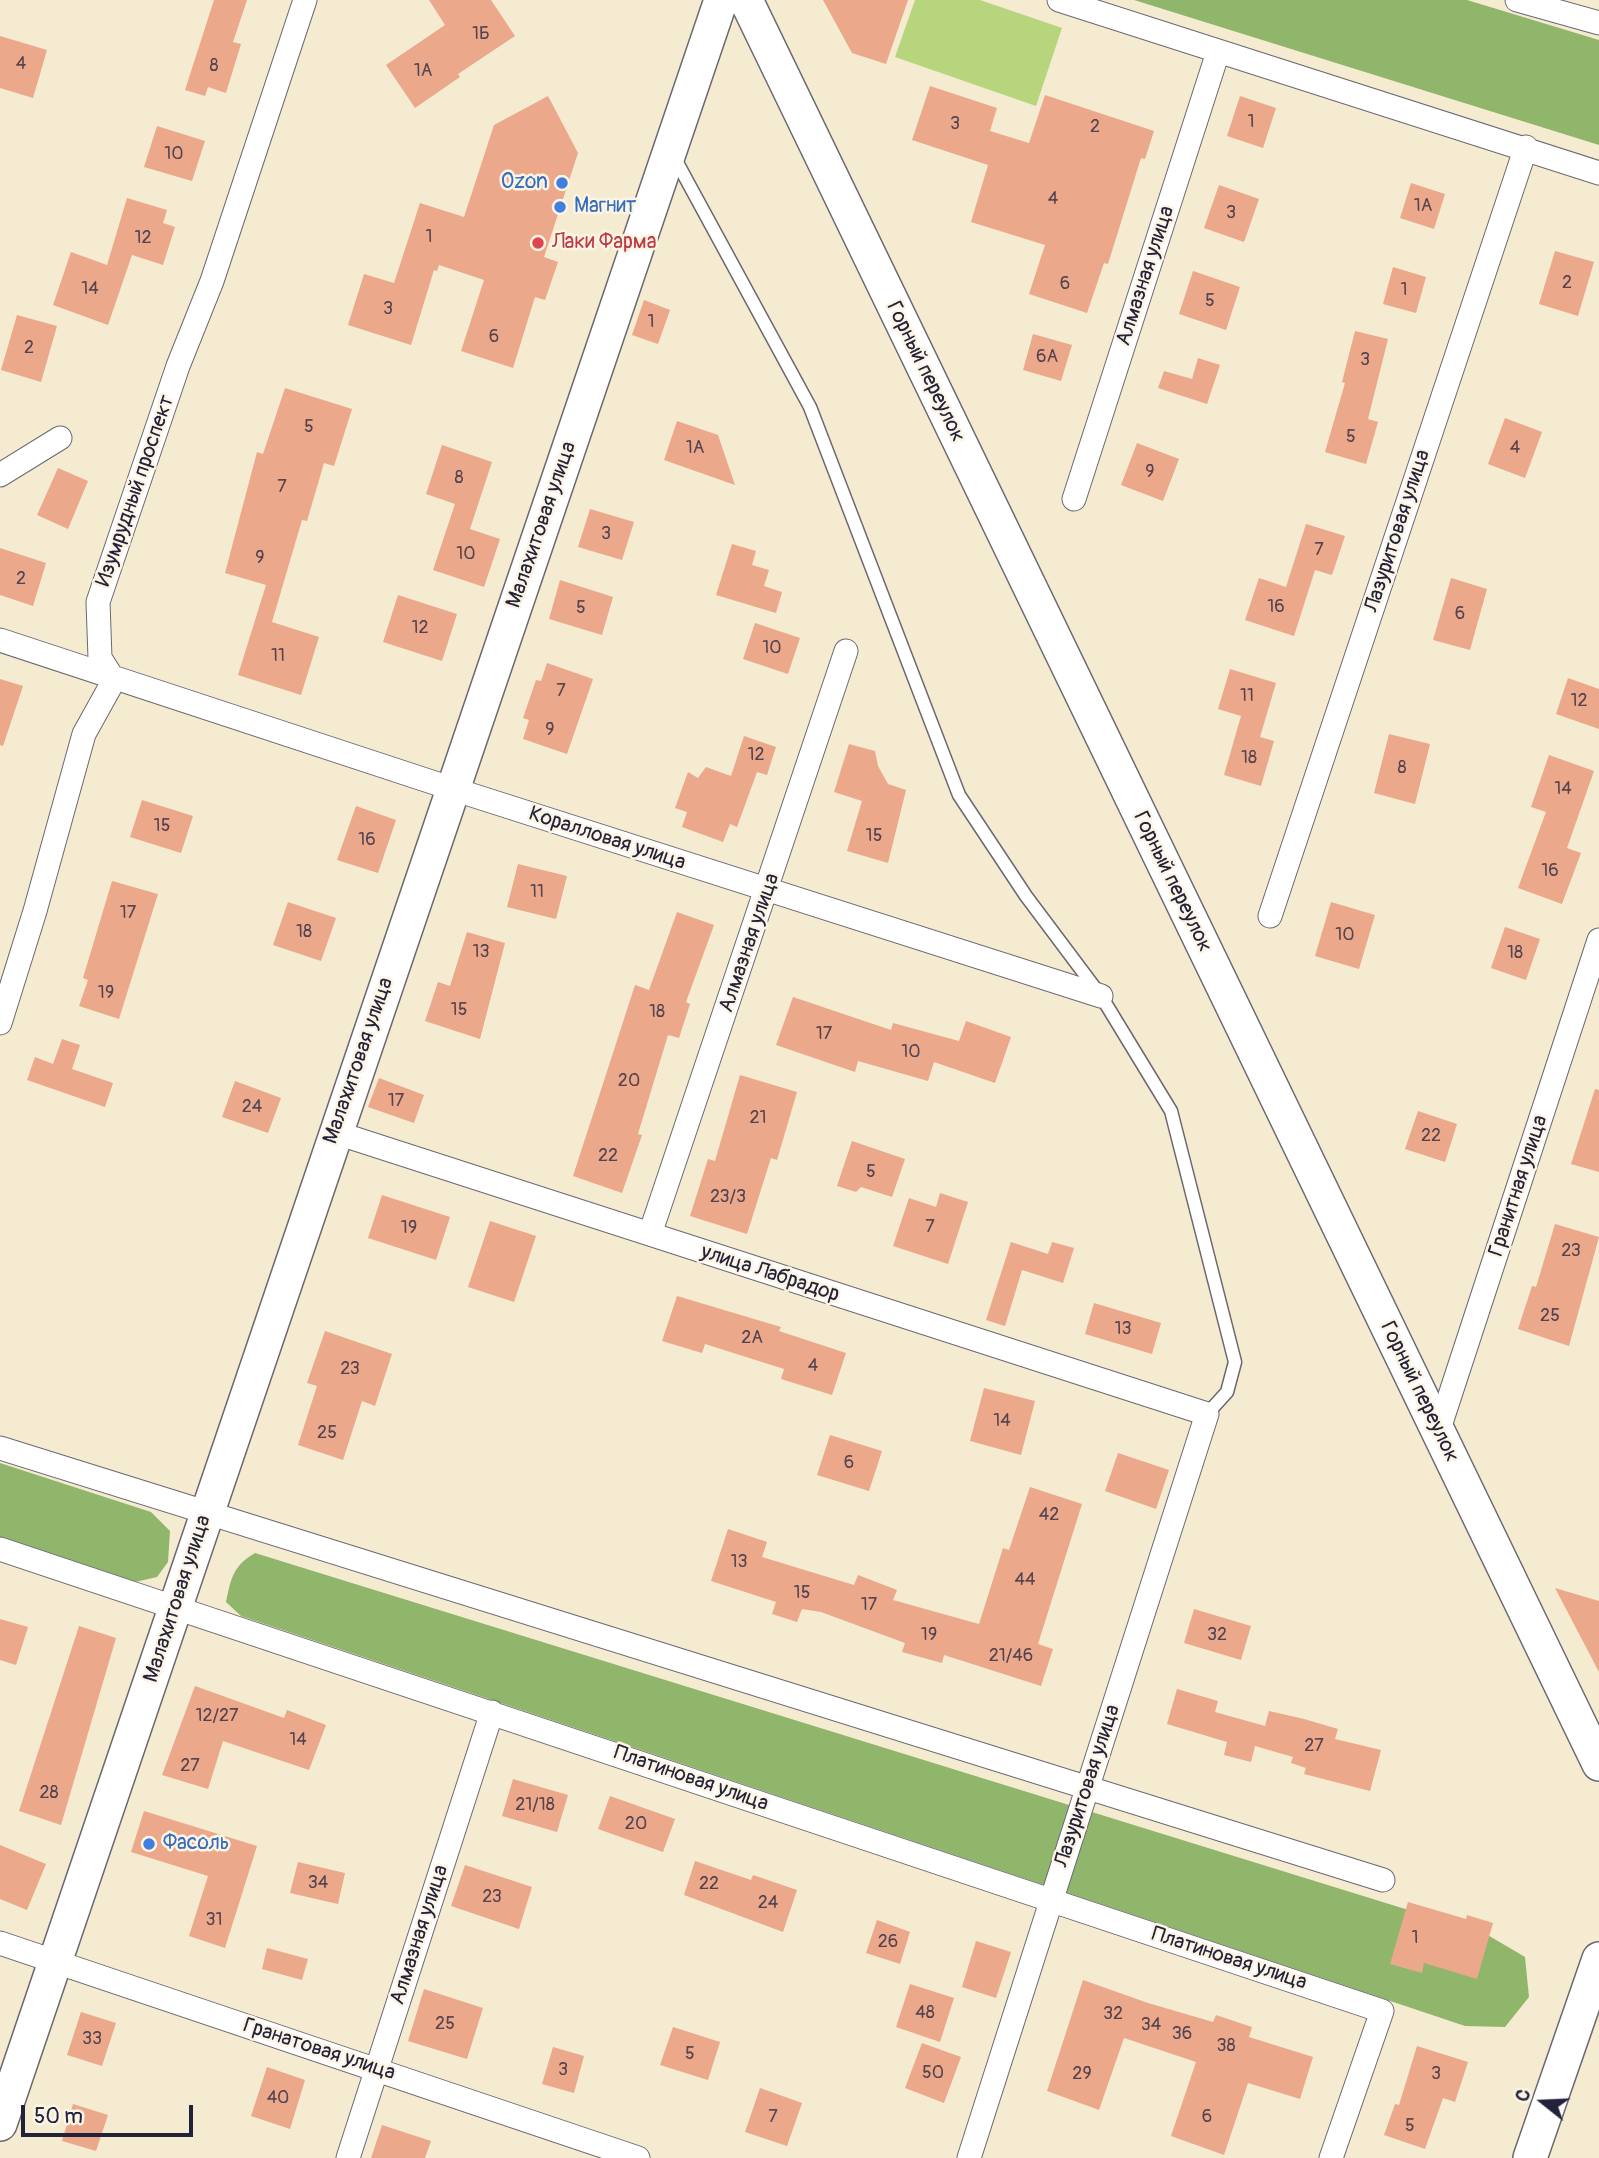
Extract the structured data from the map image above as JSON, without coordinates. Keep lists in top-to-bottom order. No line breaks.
{"streets":{"street":["Алмазная улица","Горный переулок","Изумрудный проспект","Малахитовая улица","Лазуритовая улица","Коралловая улица","Гранитная улица","улица Лабрадор","Платиновая улица","Гранатовая улица"]},"crossings":[["Алмазная улица","Коралловая улица"],["Алмазная улица","улица Лабрадор"],["Алмазная улица","Платиновая улица"],["Алмазная улица","Гранатовая улица"],["Горный переулок","Гранитная улица"],["Изумрудный проспект","Коралловая улица"],["Малахитовая улица","Коралловая улица"],["Малахитовая улица","улица Лабрадор"],["Малахитовая улица","Платиновая улица"],["Малахитовая улица","Гранатовая улица"],["Лазуритовая улица","улица Лабрадор"],["Лазуритовая улица","Платиновая улица"]],"places":["Ozon","Магнит","Лаки Фарма","Фасоль"],"house_numbers":["1Б","4","8","1А","1","3","2","10","4","1А","3","1","12","2","6","14","1","5","3","1","6","2","6А","3","5","5","1А","4","9","8","7","3","7","10","9","2","16","5","6","12","10","11","7","11","12","9","12","18","8","14","15","15","16","16","11","17","18","10","13","18","19","15","18","17","10","20","17","24","21","22","22","5","23/3","7","19","23","25","13","2А","4","23","14","25","6","42","13","44","15","17","19","32","21/46","12/27","14","27","27","28","21/18","20","34","22","23","24","31","1","26","48","32","25","34","36","33","38","5","3","50","29","3","40","7","6","5"],"scale_bar":"50 m","north":"left"}
